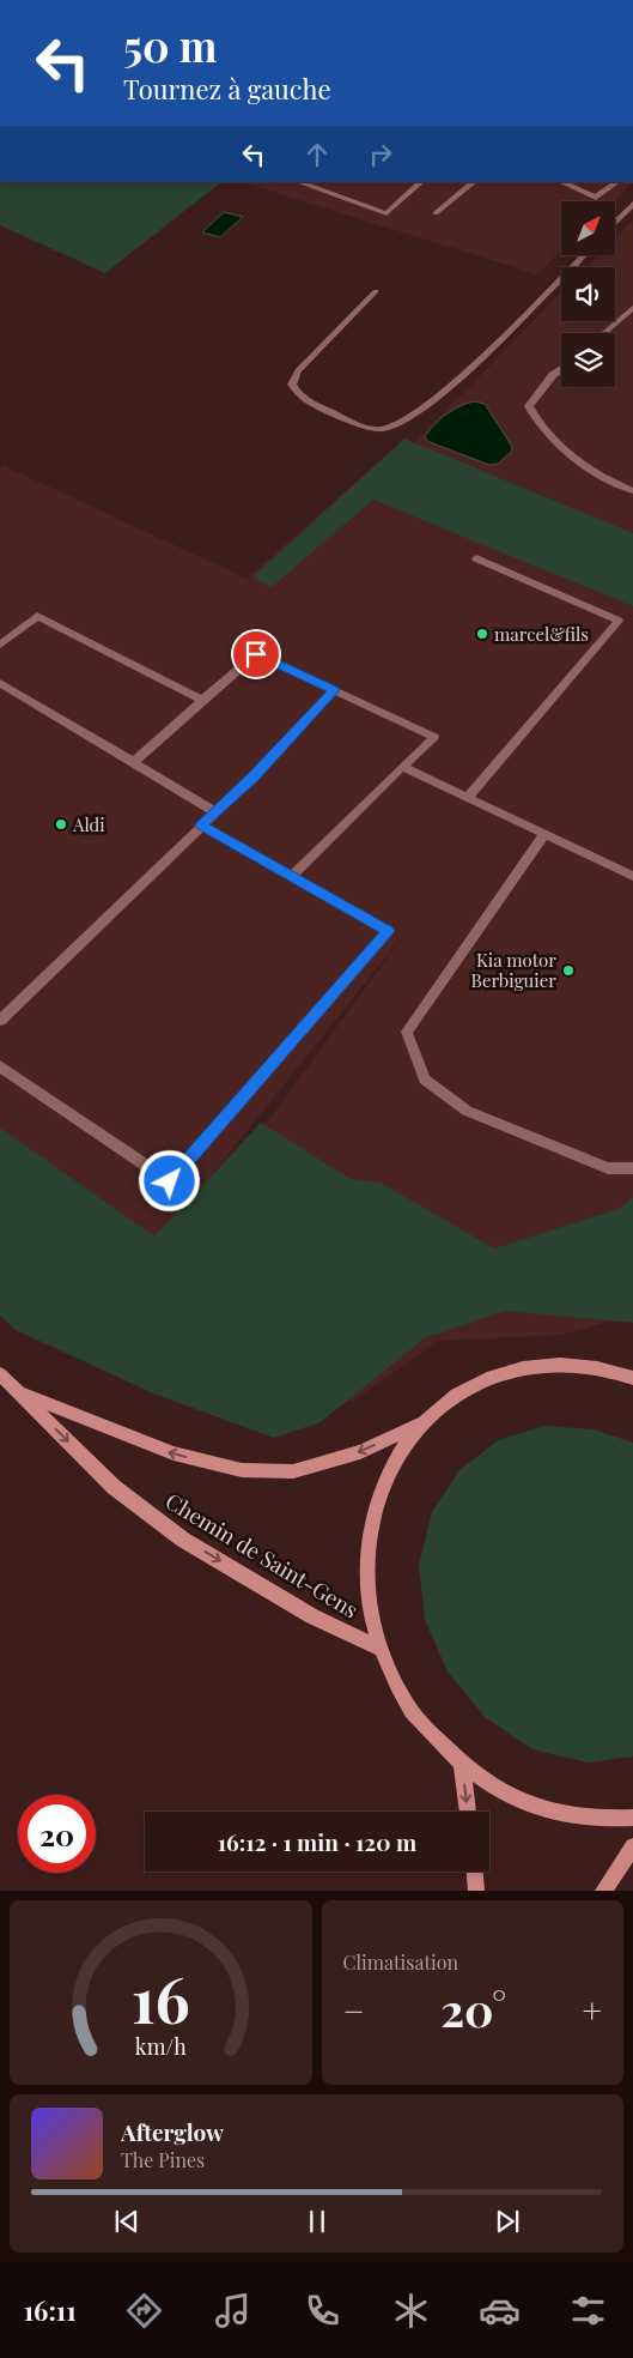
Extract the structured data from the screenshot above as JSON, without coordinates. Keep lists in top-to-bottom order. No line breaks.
{"streets":{"main road":["Chemin de Saint-Gens"]},"places":["marcel&fils","Aldi","Kia motor Berbiguier"],"north":"top right","page":{"turn":["50 m","Tournez à gauche"],"limit":"20","trip":"16:12 · 1 min · 120 m","tile":"Climatisation","heat":["−","20°","+"],"song":["Afterglow","The Pines"],"tabs":"16:11","gauge":["16","km/h"]}}
